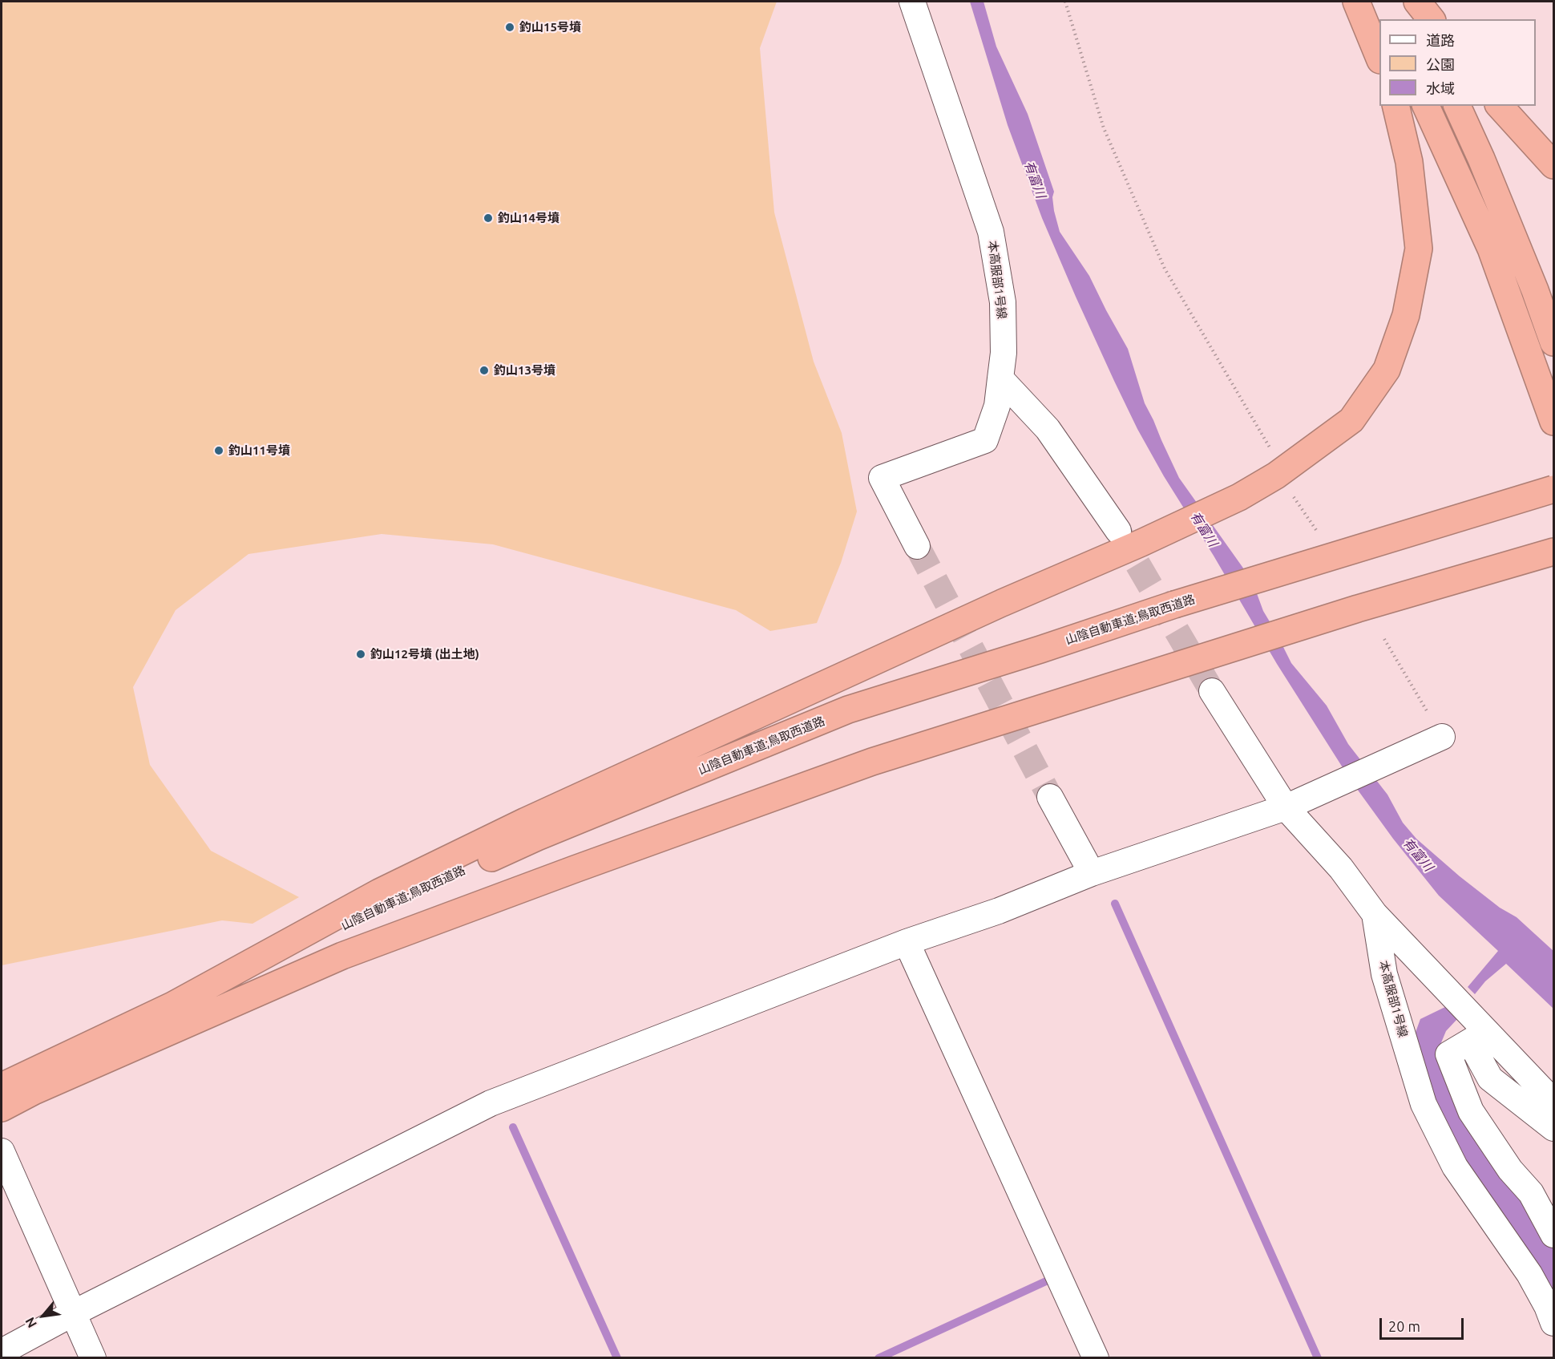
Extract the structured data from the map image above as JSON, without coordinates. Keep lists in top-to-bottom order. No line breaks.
{"streets":{"highway":["山陰自動車道;鳥取西道路"],"street":["本高服部1号線"]},"water":["有富川"],"places":["釣山15号墳","釣山14号墳","釣山13号墳","釣山11号墳","釣山12号墳 (出土地)"],"legend":["道路","公園","水域"],"scale_bar":"20 m","north":"bottom left"}
